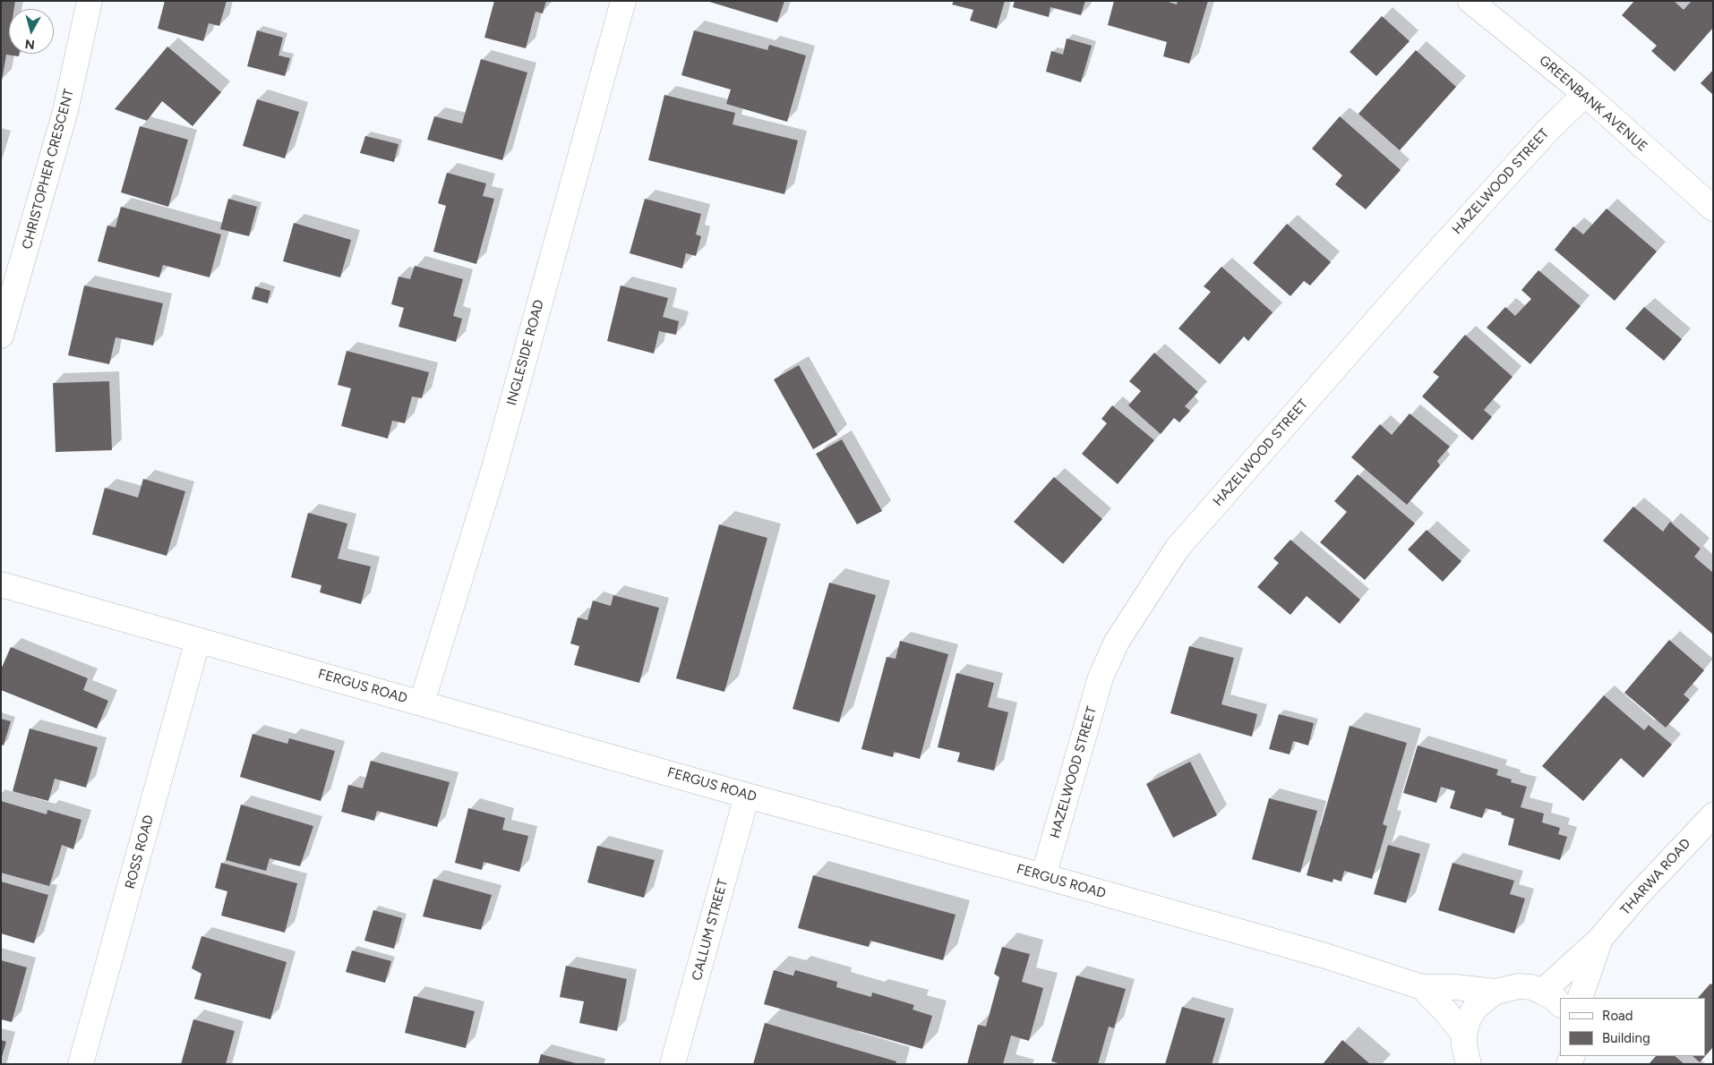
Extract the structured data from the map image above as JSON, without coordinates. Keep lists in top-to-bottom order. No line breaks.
{"streets":{"street":["GREENBANK AVENUE","CHRISTOPHER CRESCENT","HAZELWOOD STREET","INGLESIDE ROAD","FERGUS ROAD","ROSS ROAD","THARWA ROAD","CALLUM STREET"]},"crossings":[["GREENBANK AVENUE","HAZELWOOD STREET"],["HAZELWOOD STREET","FERGUS ROAD"],["INGLESIDE ROAD","FERGUS ROAD"],["FERGUS ROAD","ROSS ROAD"],["FERGUS ROAD","CALLUM STREET"]],"legend":["Road","Building"],"north":"bottom"}
